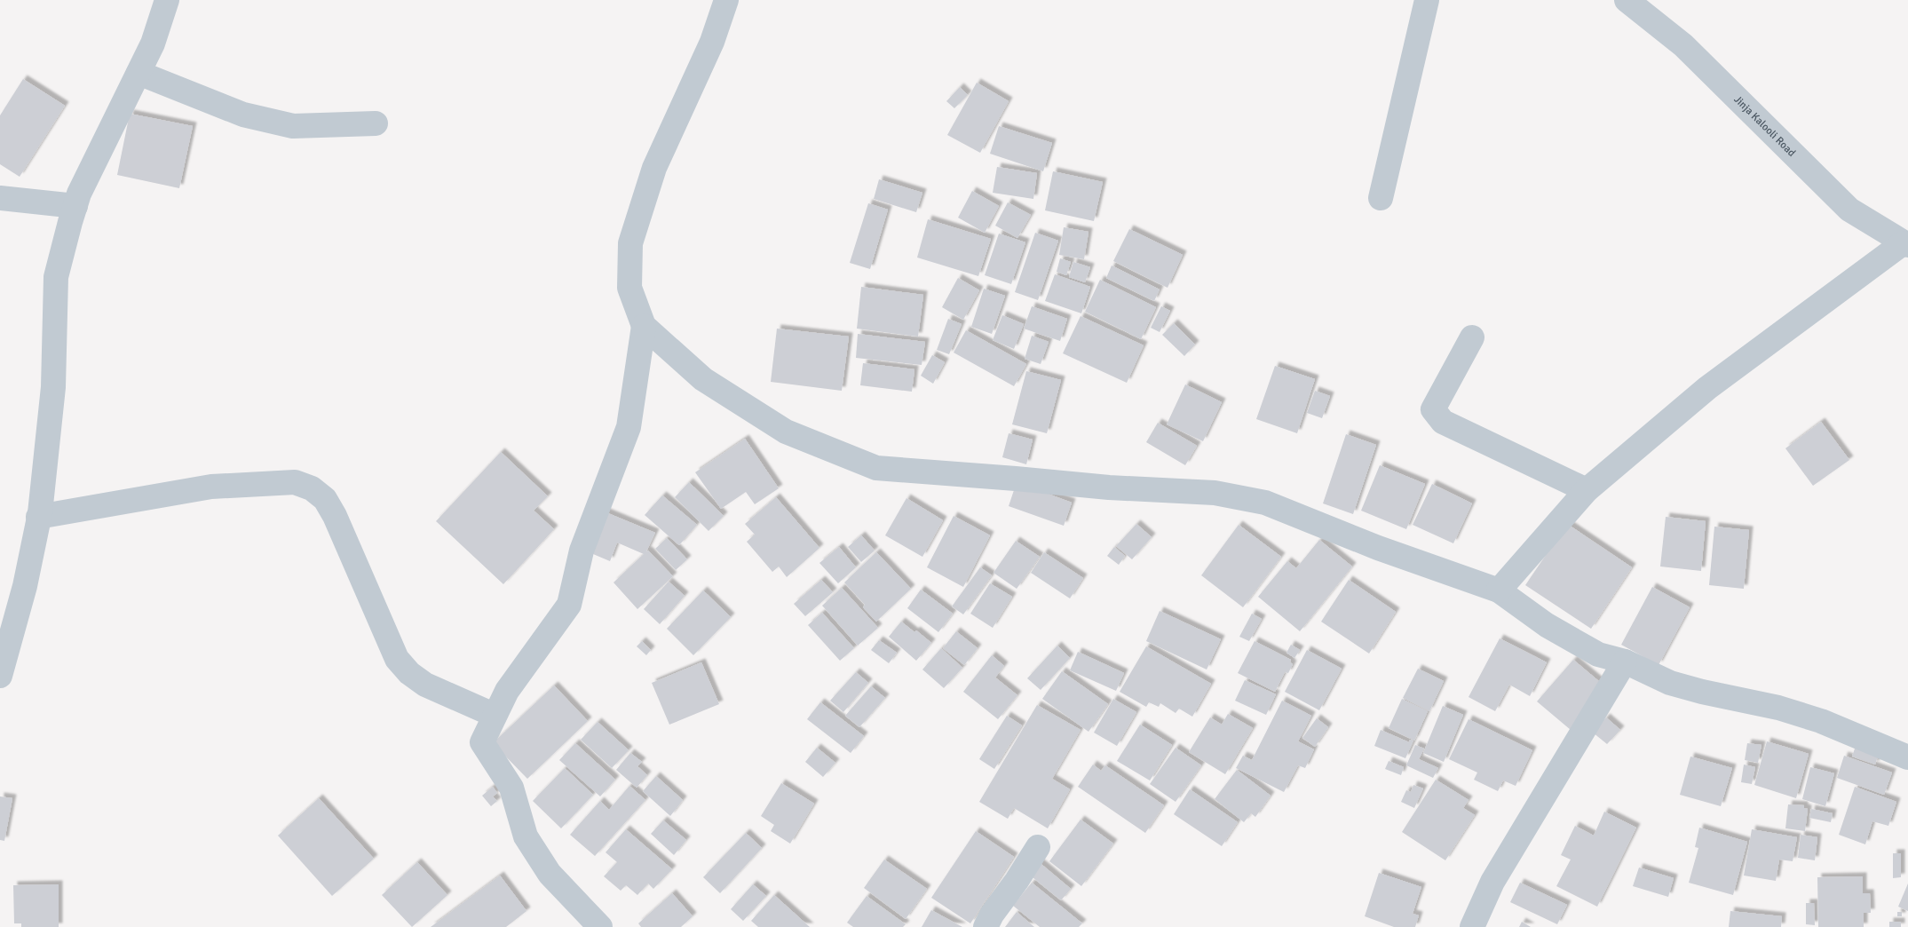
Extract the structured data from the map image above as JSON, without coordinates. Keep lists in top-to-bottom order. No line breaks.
{"streets":{"street":["Jinja Kalooli Road"]}}
